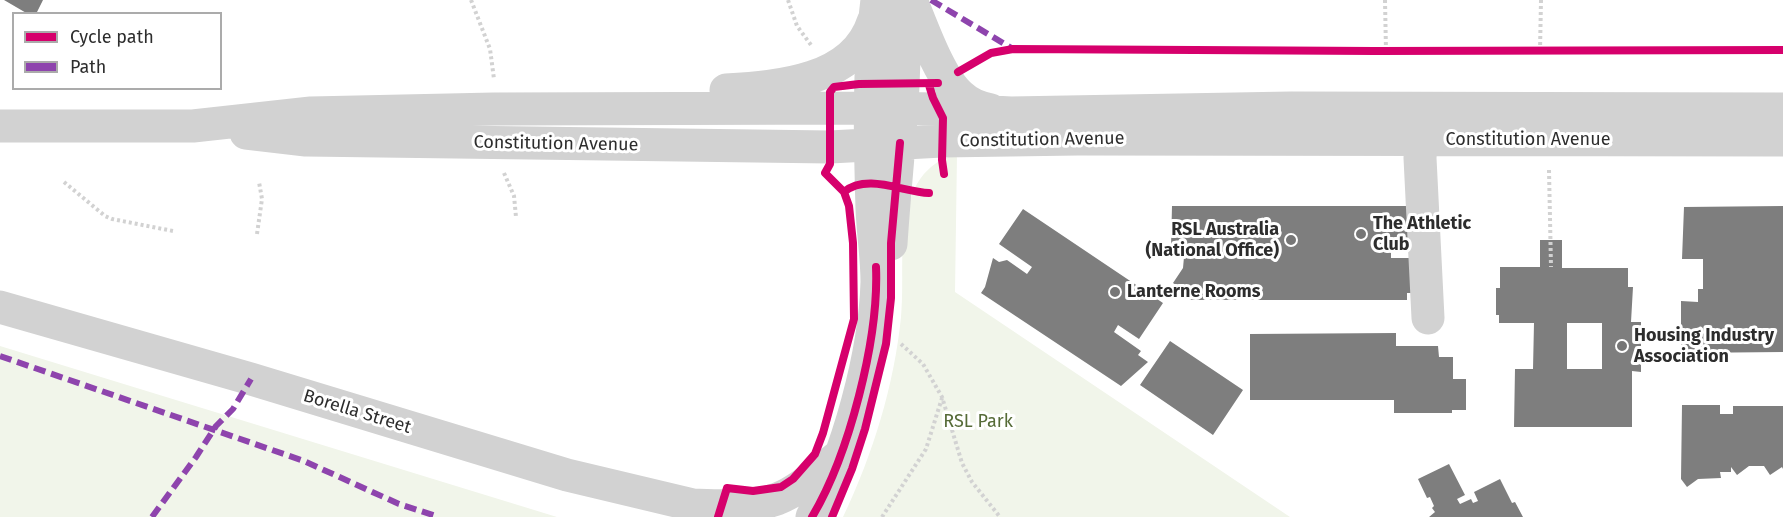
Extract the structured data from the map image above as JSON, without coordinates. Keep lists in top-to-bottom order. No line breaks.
{"streets":{"street":["Constitution Avenue","Borella Street"]},"parks":["RSL Park"],"places":["The Athletic Club","RSL Australia (National Office)","Lanterne Rooms","Housing Industry Association"],"legend":["Cycle path","Path"]}
